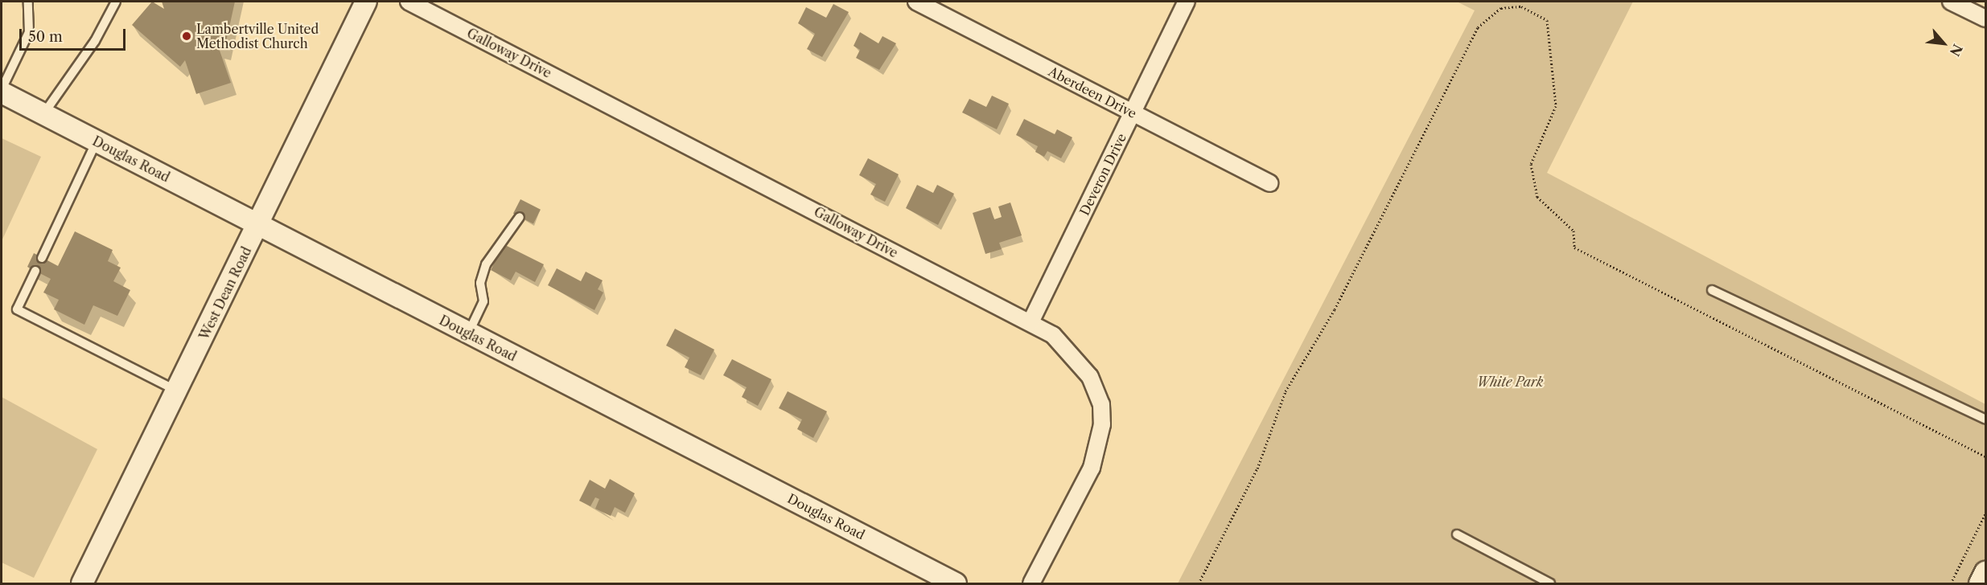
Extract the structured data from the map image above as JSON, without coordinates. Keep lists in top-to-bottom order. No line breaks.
{"streets":{"street":["Galloway Drive","Aberdeen Drive","Douglas Road","Deveron Drive","West Dean Road"]},"crossings":[["Galloway Drive","Deveron Drive"],["Aberdeen Drive","Deveron Drive"],["Douglas Road","West Dean Road"]],"parks":["White Park"],"places":["Lambertville United Methodist Church"],"scale_bar":"50 m","north":"bottom right"}
